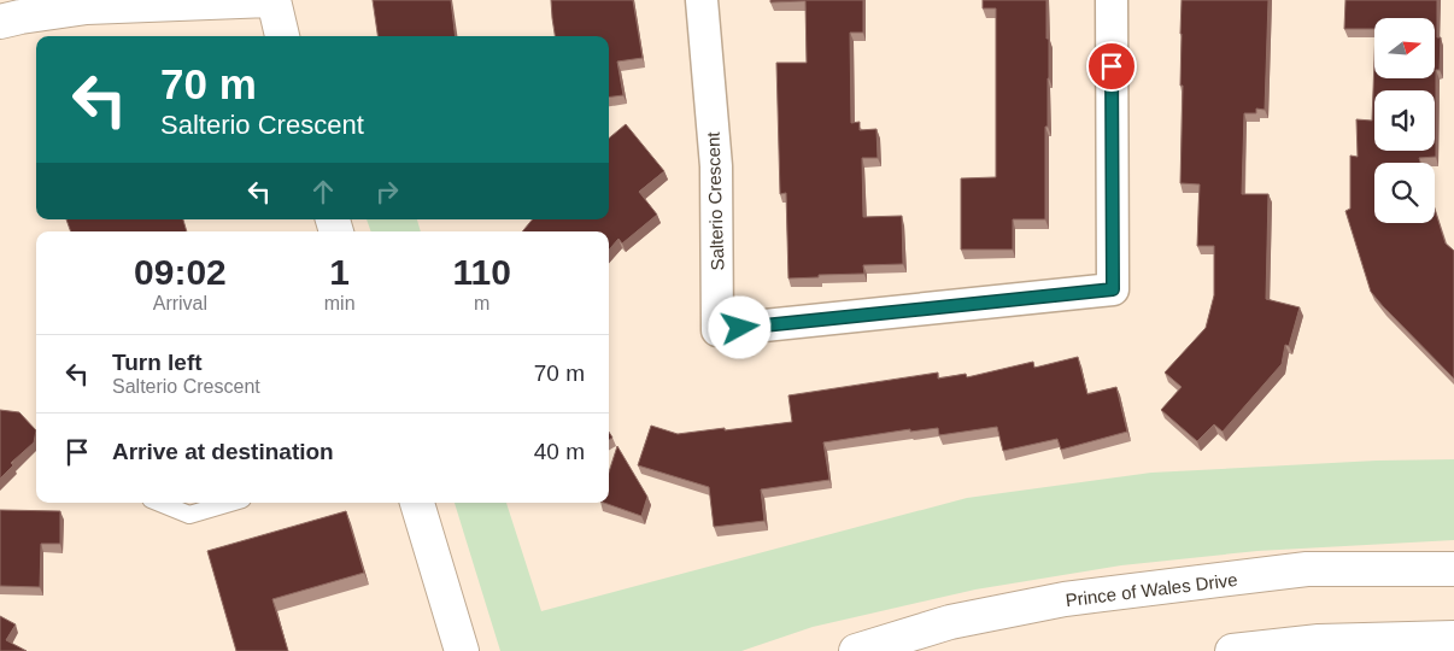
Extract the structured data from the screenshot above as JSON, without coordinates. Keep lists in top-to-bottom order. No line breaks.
{"streets":{"main road":["Prince of Wales Drive"],"street":["Salterio Crescent"]},"north":"right","page":{"turn":["70 m","Salterio Crescent"],"eta":["09:02","Arrival","1","min","110","m"],"list":[{"name":"Turn left","note":"Salterio Crescent","value":"70 m"},{"name":"Arrive at destination","value":"40 m"}]}}
